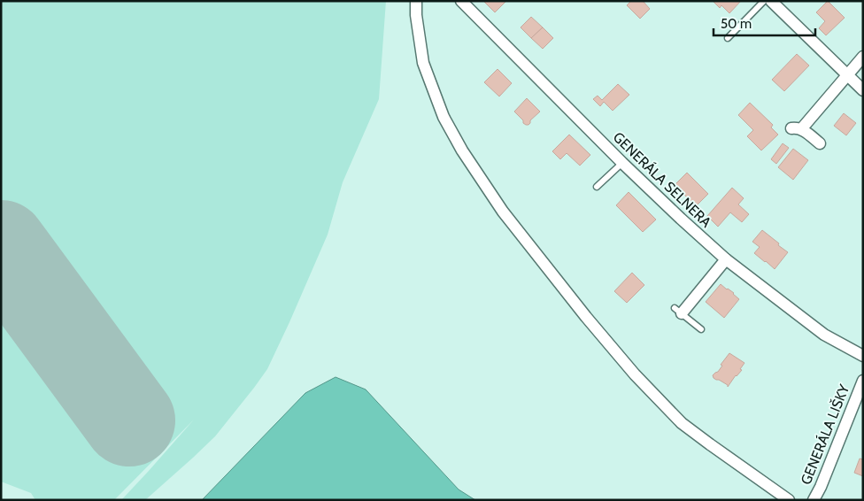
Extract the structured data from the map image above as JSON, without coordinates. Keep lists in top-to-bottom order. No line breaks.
{"streets":{"street":["GENERÁLA SELNERA","GENERÁLA LIŠKY"]},"scale_bar":"50 m"}
